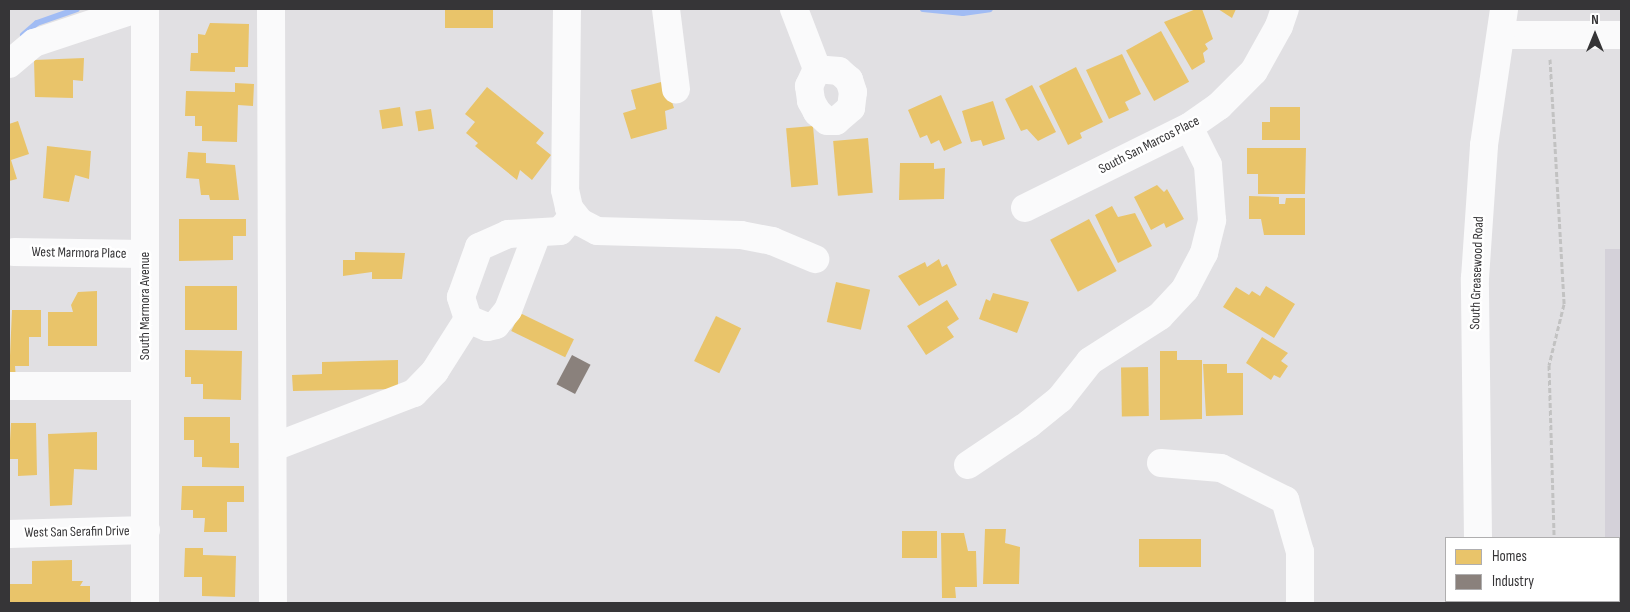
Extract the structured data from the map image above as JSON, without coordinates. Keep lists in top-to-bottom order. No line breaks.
{"streets":{"street":["South San Marcos Place","West Marmora Place","South Greasewood Road","South Marmora Avenue","West San Serafin Drive"]},"crossings":[["West Marmora Place","South Marmora Avenue"],["South Marmora Avenue","West San Serafin Drive"]],"legend":["Homes","Industry"],"north":"top"}
